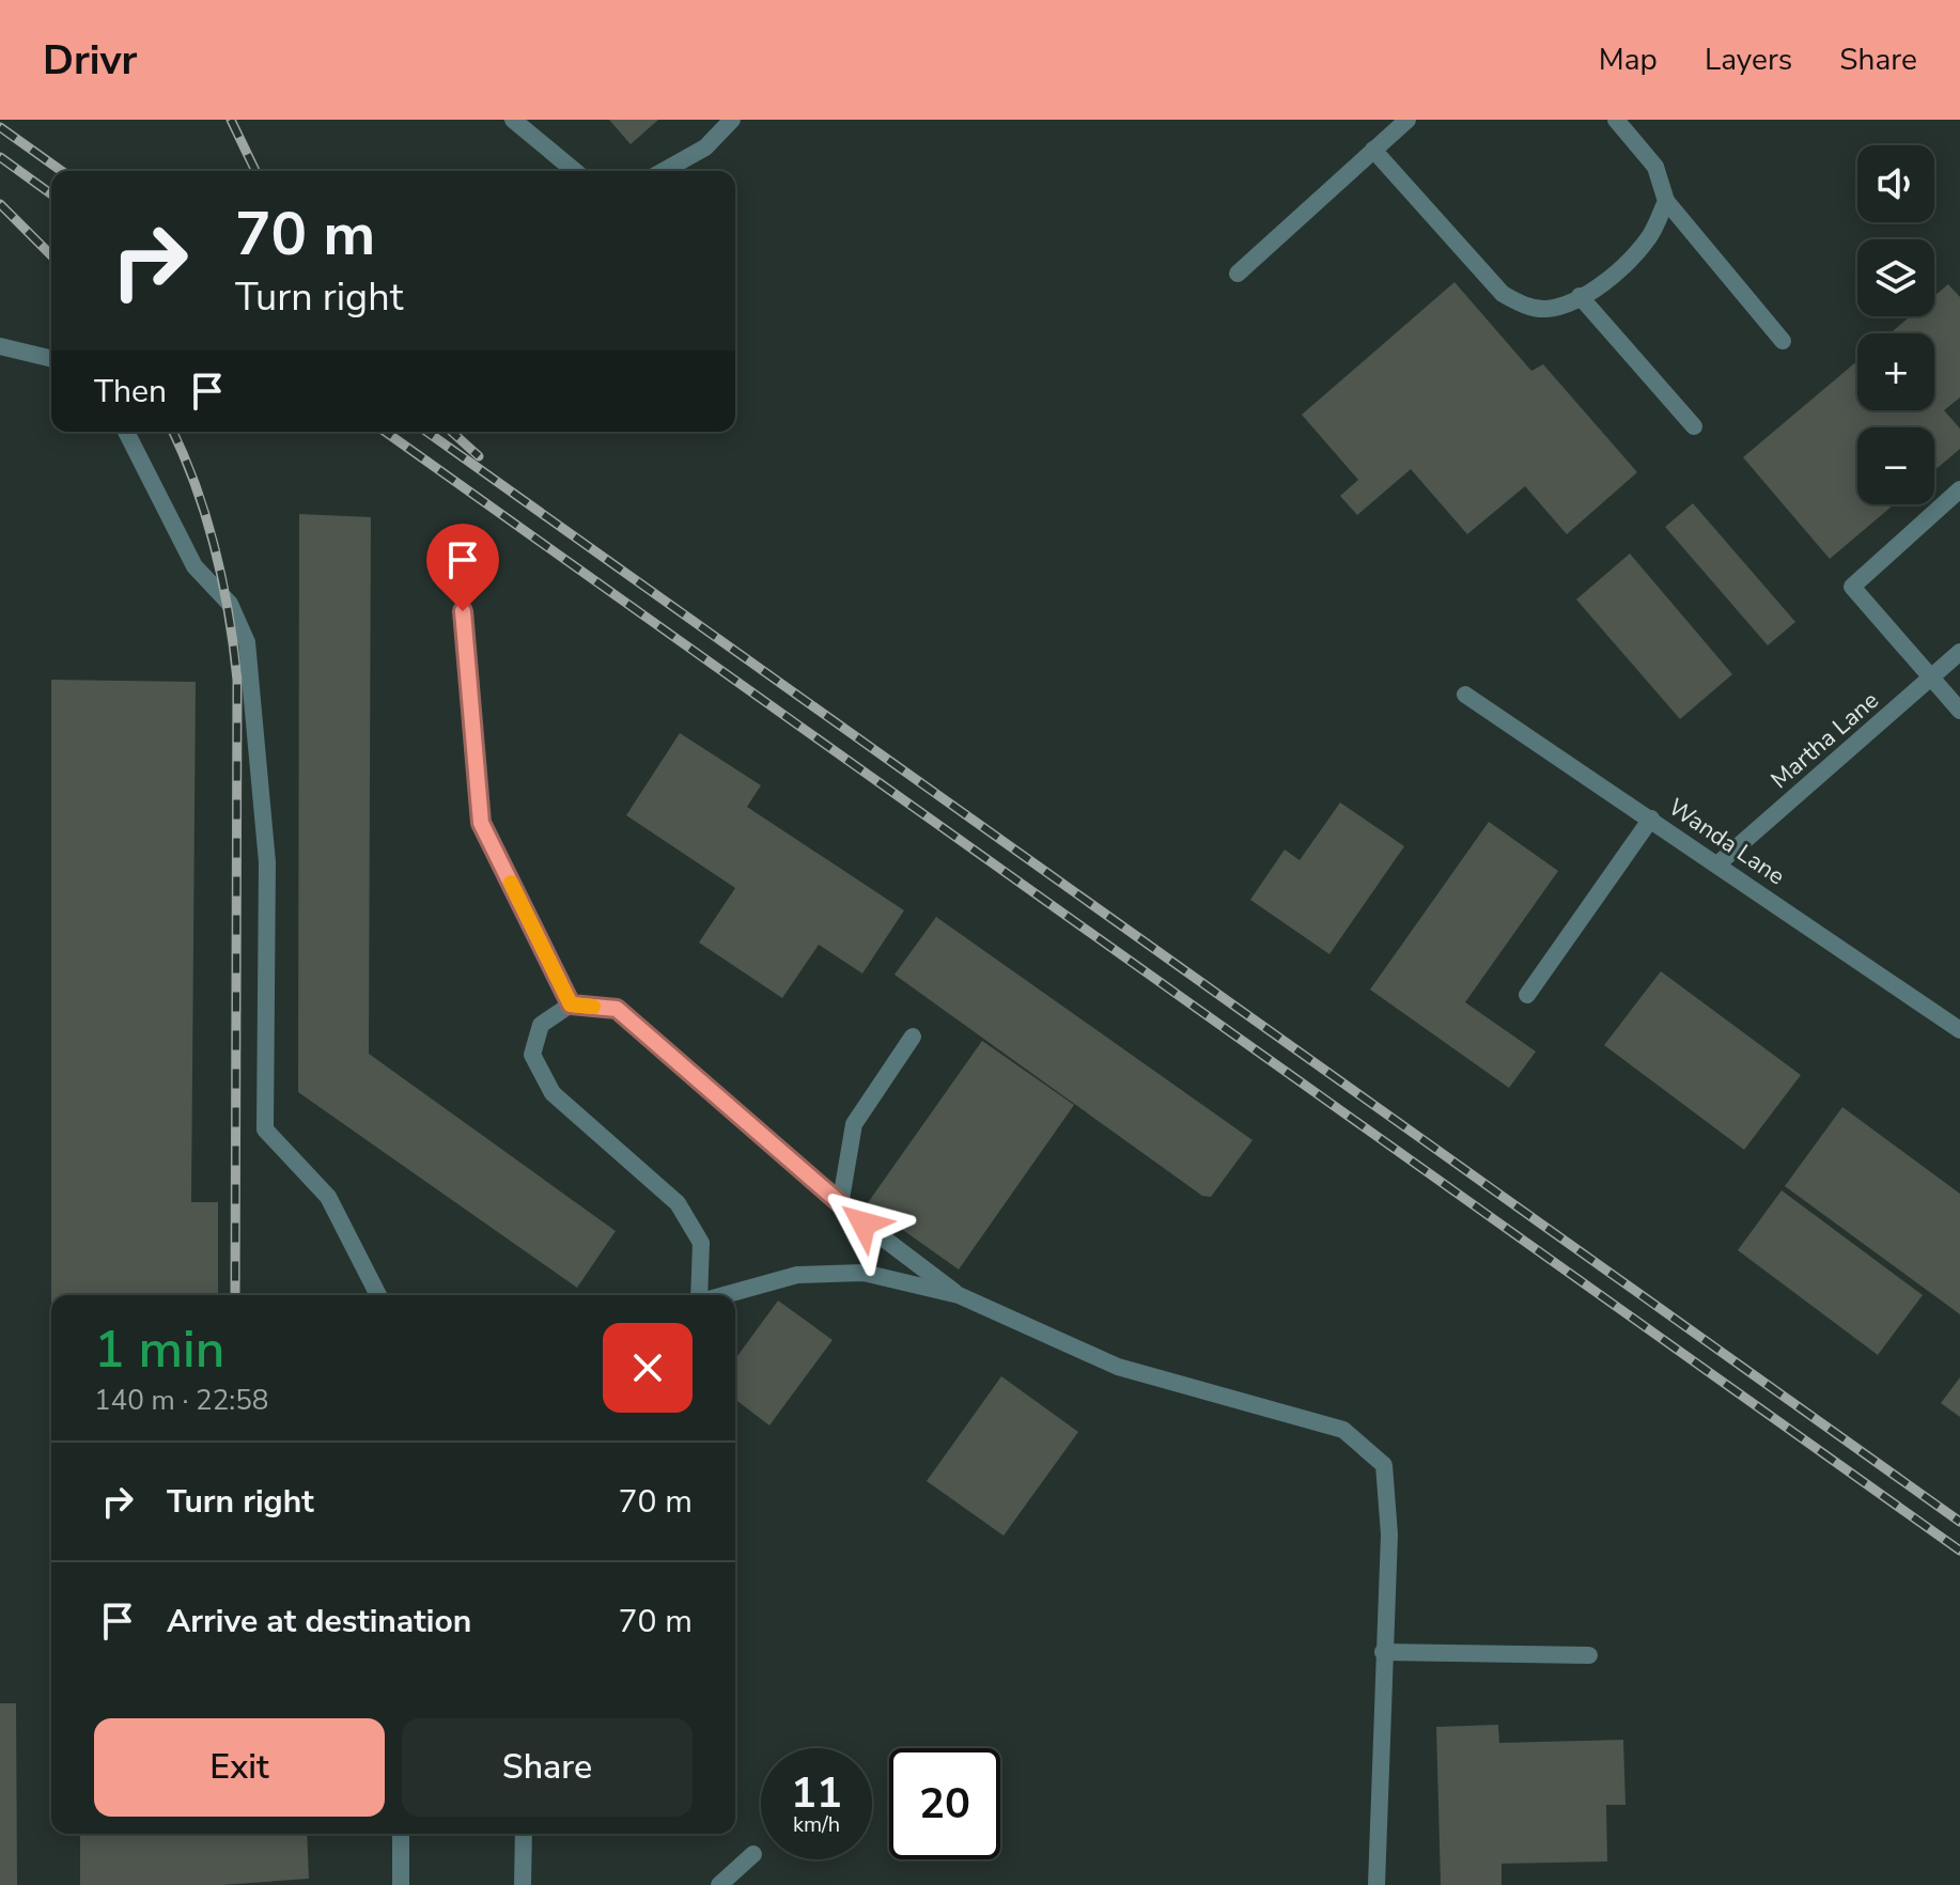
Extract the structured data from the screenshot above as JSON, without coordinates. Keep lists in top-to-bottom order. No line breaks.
{"streets":{"street":["Martha Lane","Wanda Lane"]},"crossings":[["Martha Lane","Wanda Lane"]],"page":{"header":"Drivr","nav":["Map","Layers","Share"],"map_buttons":["+","−"],"turn":["70 m","Turn right"],"then":"Then","heading":["1 min","140 m · 22:58"],"list":[{"name":"Turn right","value":"70 m"},{"name":"Arrive at destination","value":"70 m"}],"buttons":["Exit","Share"],"speed":"11 km/h","limit":"20"}}
